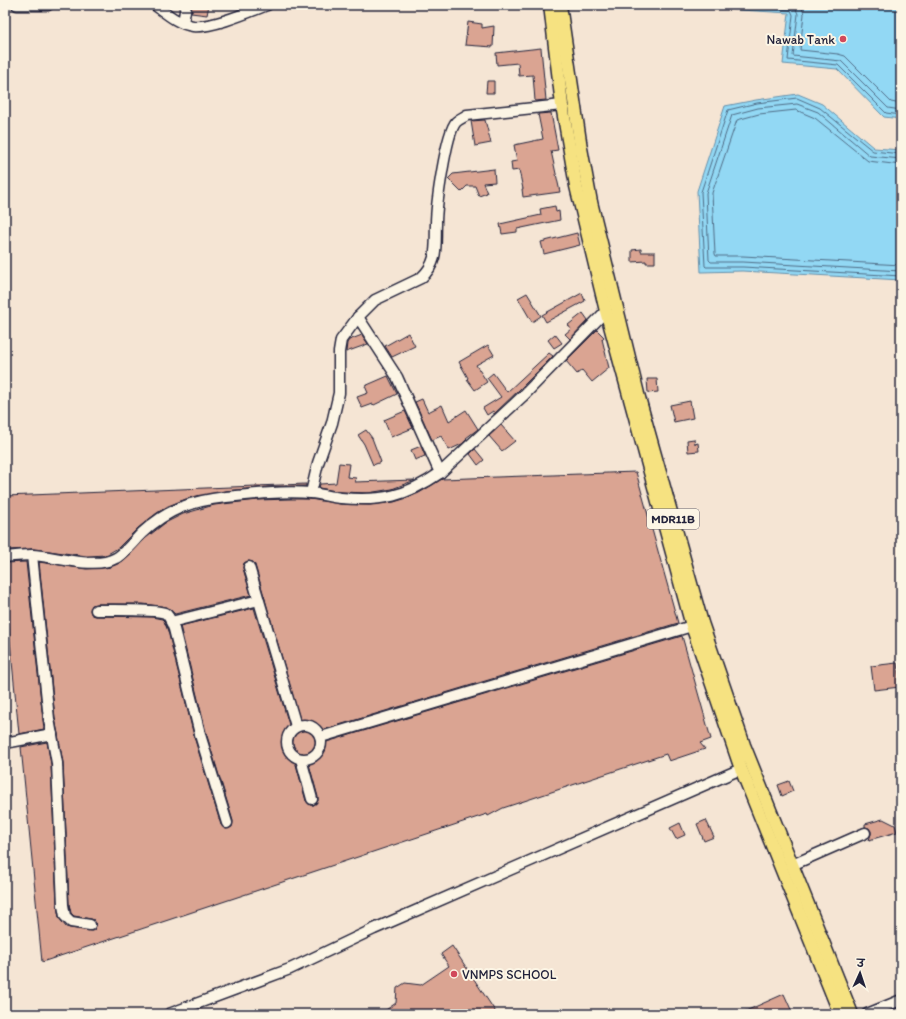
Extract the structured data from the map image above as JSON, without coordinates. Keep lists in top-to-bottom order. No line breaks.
{"streets":{"main road":["MDR11B"]},"places":["Nawab Tank","VNMPS SCHOOL"],"north":"top"}
